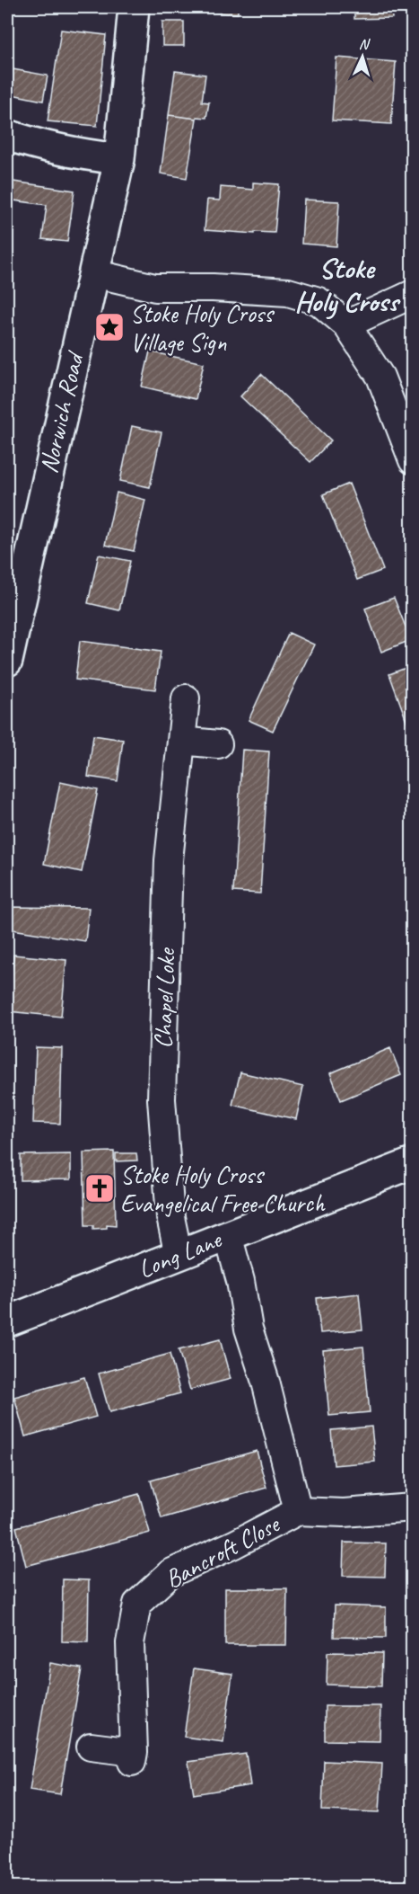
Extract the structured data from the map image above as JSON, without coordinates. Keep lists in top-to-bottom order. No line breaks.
{"streets":{"street":["Norwich Road","Chapel Loke","Long Lane","Bancroft Close"]},"crossings":[["Chapel Loke","Long Lane"],["Long Lane","Bancroft Close"]],"districts":["Stoke Holy Cross"],"places":{"place":["Stoke Holy Cross Village Sign"],"church":["Stoke Holy Cross Evangelical Free Church"]},"north":"top"}
